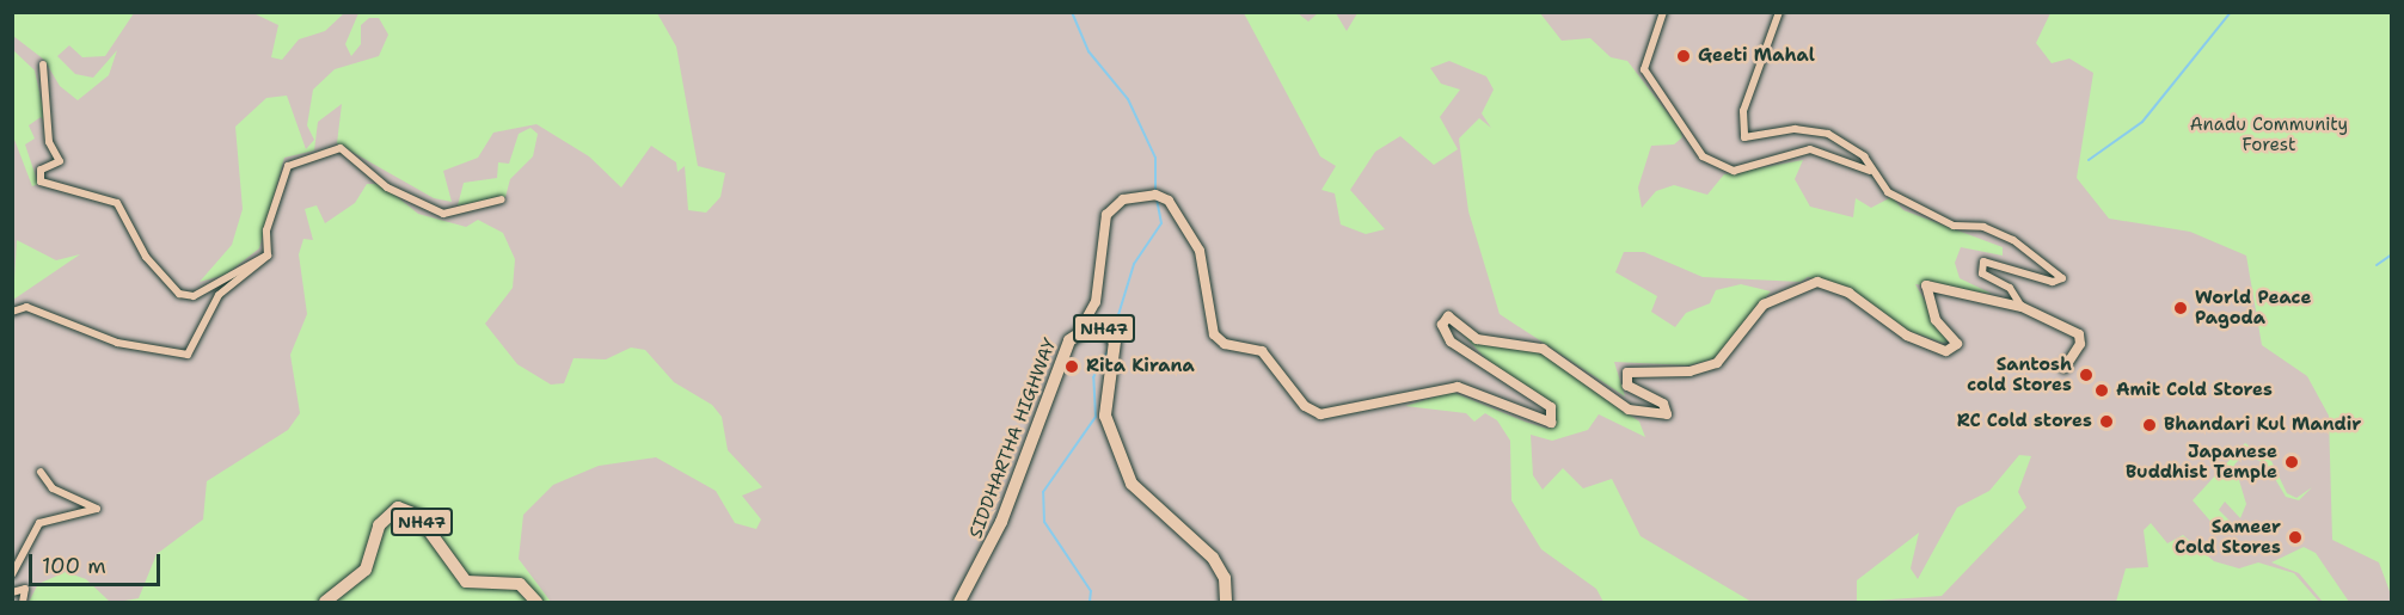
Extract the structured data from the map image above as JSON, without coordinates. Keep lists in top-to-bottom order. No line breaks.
{"streets":{"highway":["NH47","SIDDHARTHA HIGHWAY"]},"parks":["Anadu Community Forest"],"places":["Geeti Mahal","World Peace Pagoda","Rita Kirana","Santosh cold Stores","Amit Cold Stores","RC Cold stores","Bhandari Kul Mandir","Japanese Buddhist Temple","Sameer Cold Stores"],"scale_bar":"100 m"}
